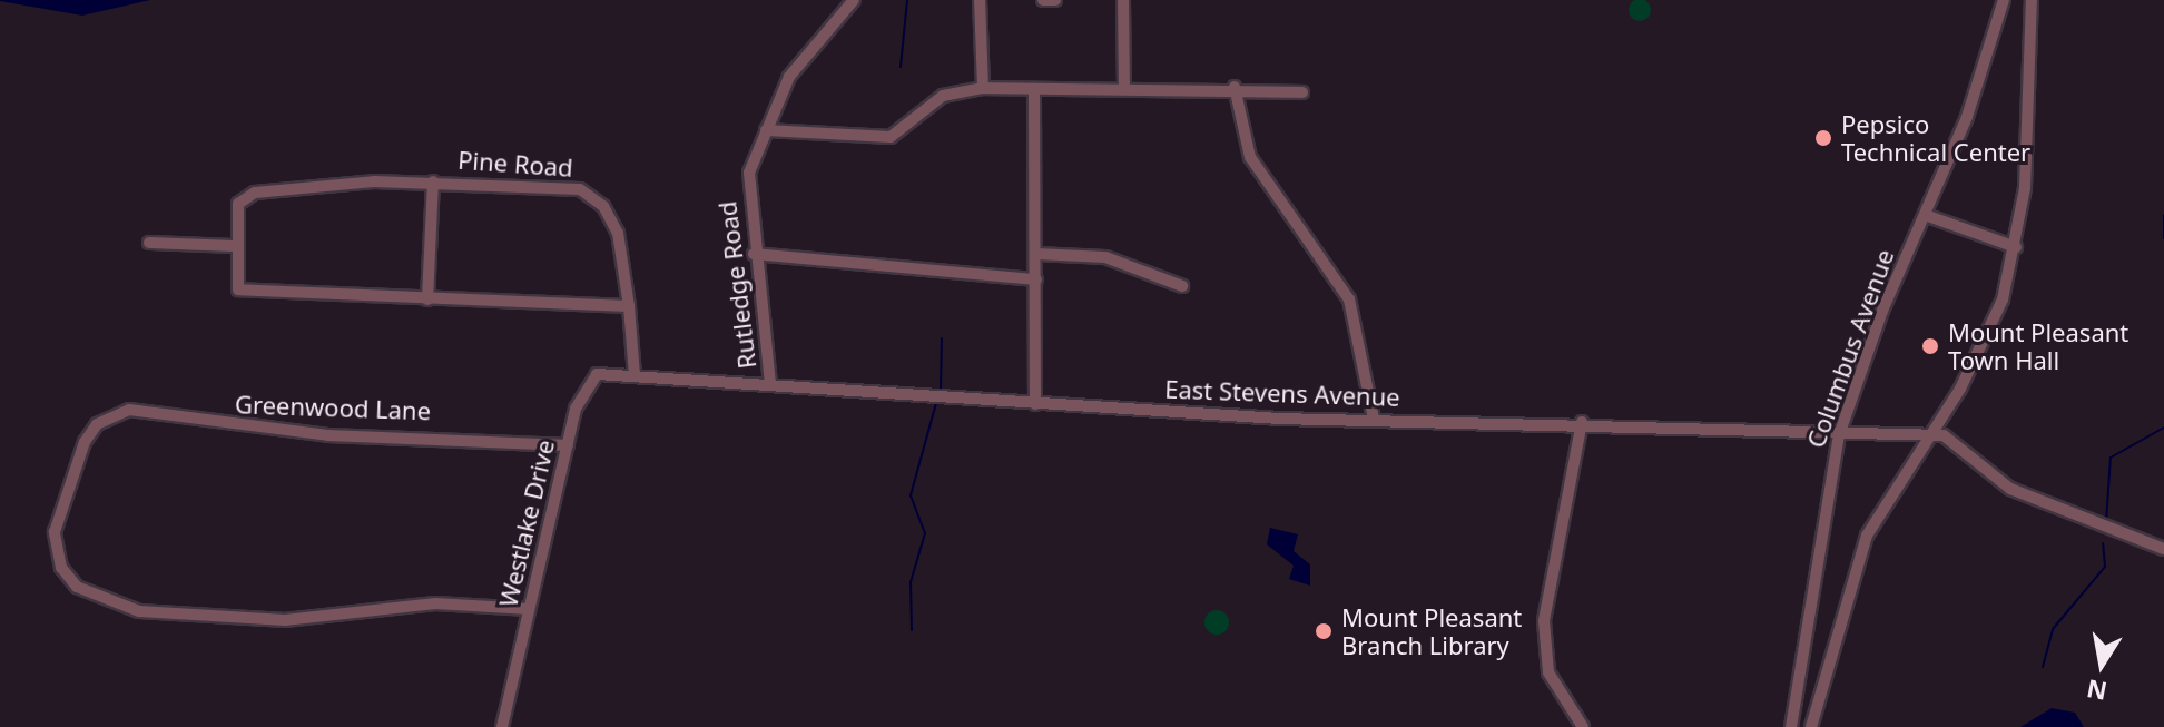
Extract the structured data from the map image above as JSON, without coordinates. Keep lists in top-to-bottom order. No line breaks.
{"streets":{"street":["Pine Road","Rutledge Road","Columbus Avenue","East Stevens Avenue","Greenwood Lane","Westlake Drive"]},"crossings":[["Pine Road","East Stevens Avenue"],["Pine Road","Westlake Drive"],["Rutledge Road","East Stevens Avenue"],["Columbus Avenue","East Stevens Avenue"],["East Stevens Avenue","Westlake Drive"],["Greenwood Lane","Westlake Drive"]],"places":["Pepsico Technical Center","Mount Pleasant Town Hall","Mount Pleasant Branch Library"],"north":"bottom"}
